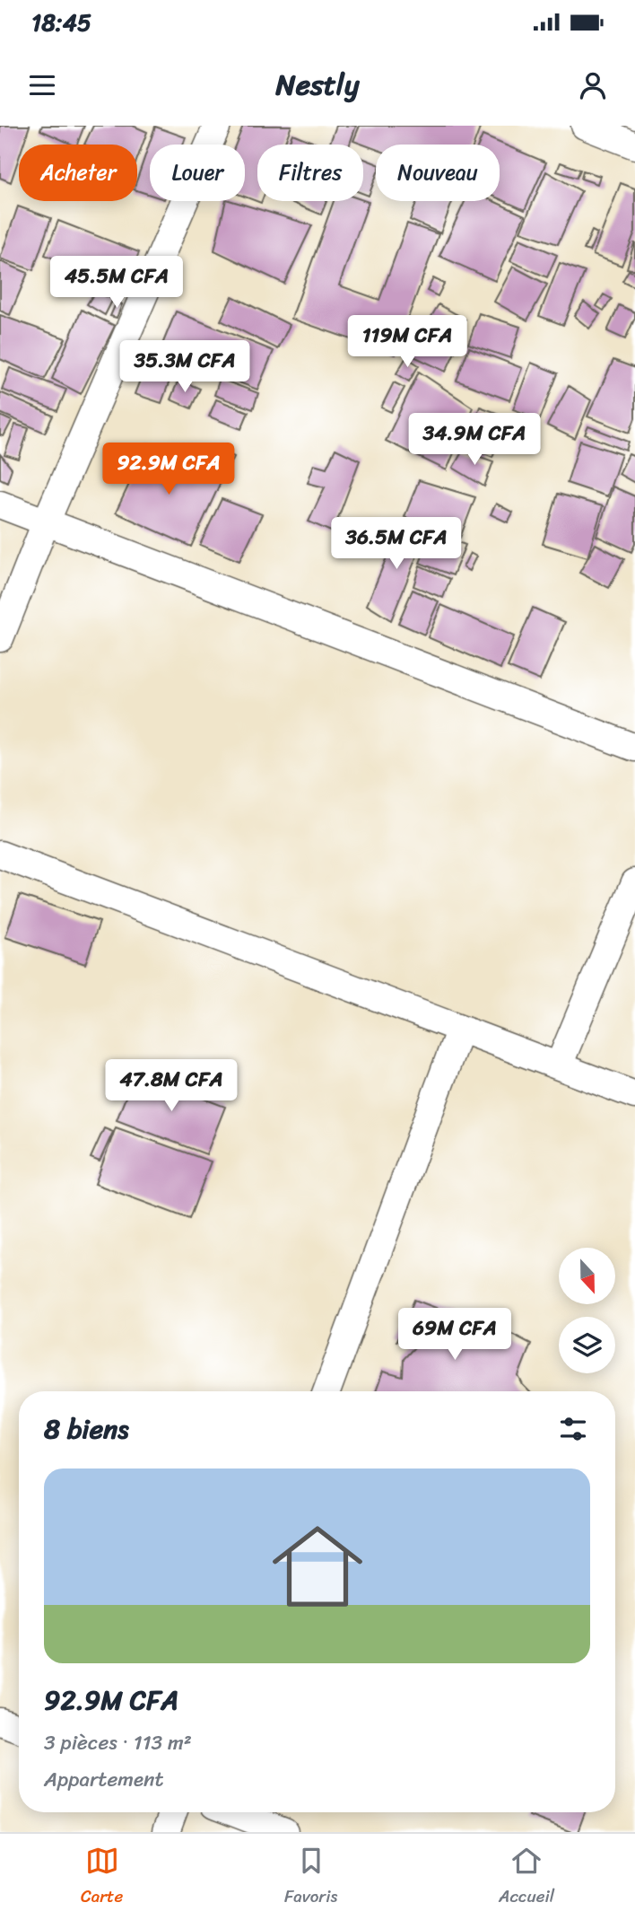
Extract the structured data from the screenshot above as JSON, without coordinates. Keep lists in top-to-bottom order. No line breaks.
{"north":"bottom","page":{"status":"18:45","header":"Nestly","chip":["Acheter","Louer","Filtres","Nouveau"],"price":["45.5M CFA","119M CFA","35.3M CFA","34.9M CFA","92.9M CFA","36.5M CFA","47.8M CFA","69M CFA"],"heading":"8 biens","list":[{"name":"92.9M CFA","note":"3 pièces · 113 m² · Appartement"}],"tabs":["Carte","Favoris","Accueil"]}}
